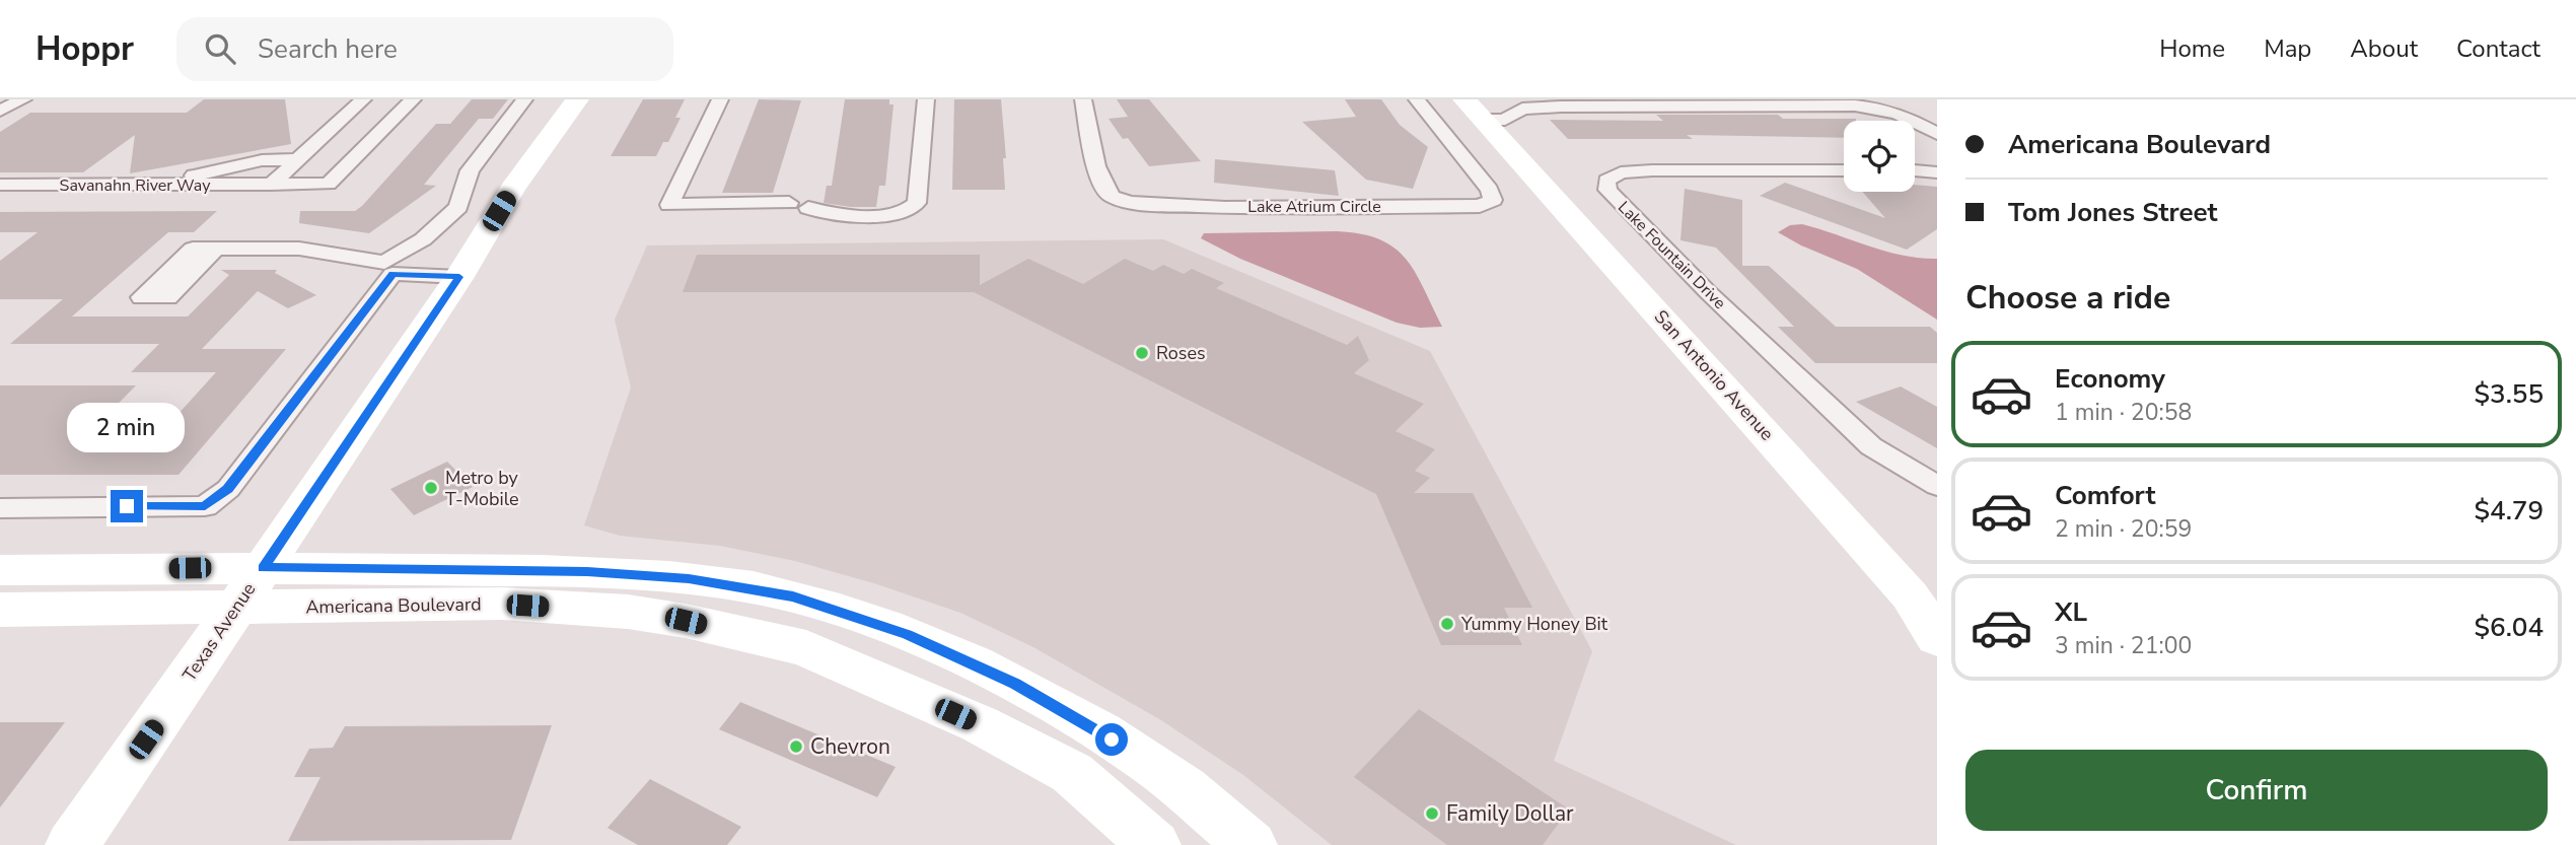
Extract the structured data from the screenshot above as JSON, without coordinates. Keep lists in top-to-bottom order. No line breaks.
{"streets":{"street":["Savanahn River Way","Lake Atrium Circle","Lake Fountain Drive","San Antonio Avenue","Americana Boulevard","Texas Avenue"]},"crossings":[["Americana Boulevard","Texas Avenue"]],"places":["Roses","Metro by T-Mobile","Yummy Honey Bit","Chevron","Family Dollar"],"page":{"header":"Hoppr","search":"Search here","nav":["Home","Map","About","Contact"],"banner":["Americana Boulevard","Tom Jones Street"],"heading":"Choose a ride","list":[{"name":"Economy","note":"1 min · 20:58","value":"$3.55"},{"name":"Comfort","note":"2 min · 20:59","value":"$4.79"},{"name":"XL","note":"3 min · 21:00","value":"$6.04"}],"bubble":"2 min","buttons":"Confirm"}}
